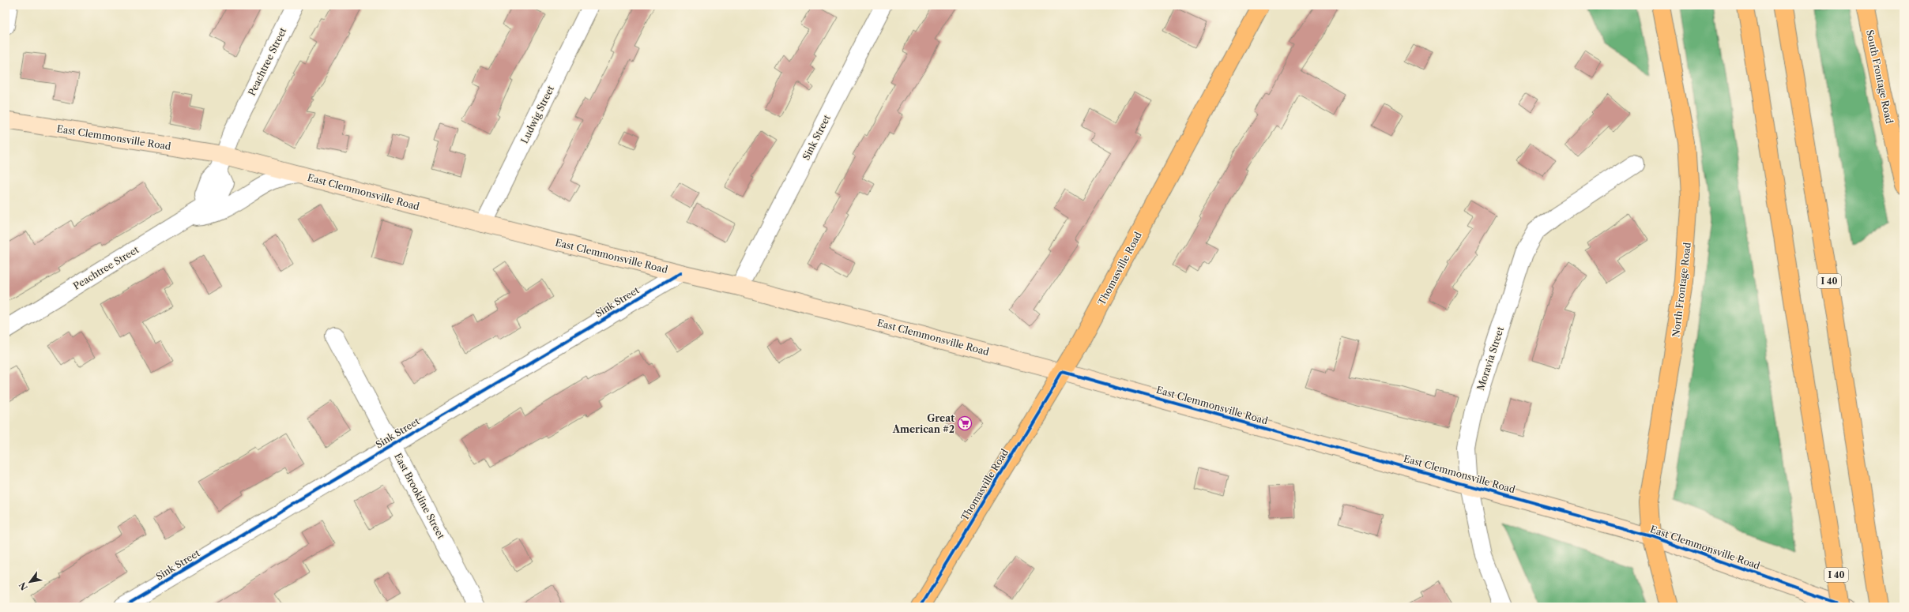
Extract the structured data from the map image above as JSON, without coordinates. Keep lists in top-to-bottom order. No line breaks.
{"streets":{"main road":["South Frontage Road","East Clemmonsville Road","Thomasville Road","I 40","North Frontage Road"],"street":["Peachtree Street","Ludwig Street","Sink Street","Moravia Street","East Brookline Street"]},"crossings":[["Peachtree Street","East Clemmonsville Road"],["Ludwig Street","East Clemmonsville Road"],["East Clemmonsville Road","Sink Street"],["East Clemmonsville Road","Thomasville Road"],["East Clemmonsville Road","North Frontage Road"],["East Clemmonsville Road","Moravia Street"],["Sink Street","East Brookline Street"]],"places":{"supermarket":["Great American #2"]},"north":"bottom left"}
